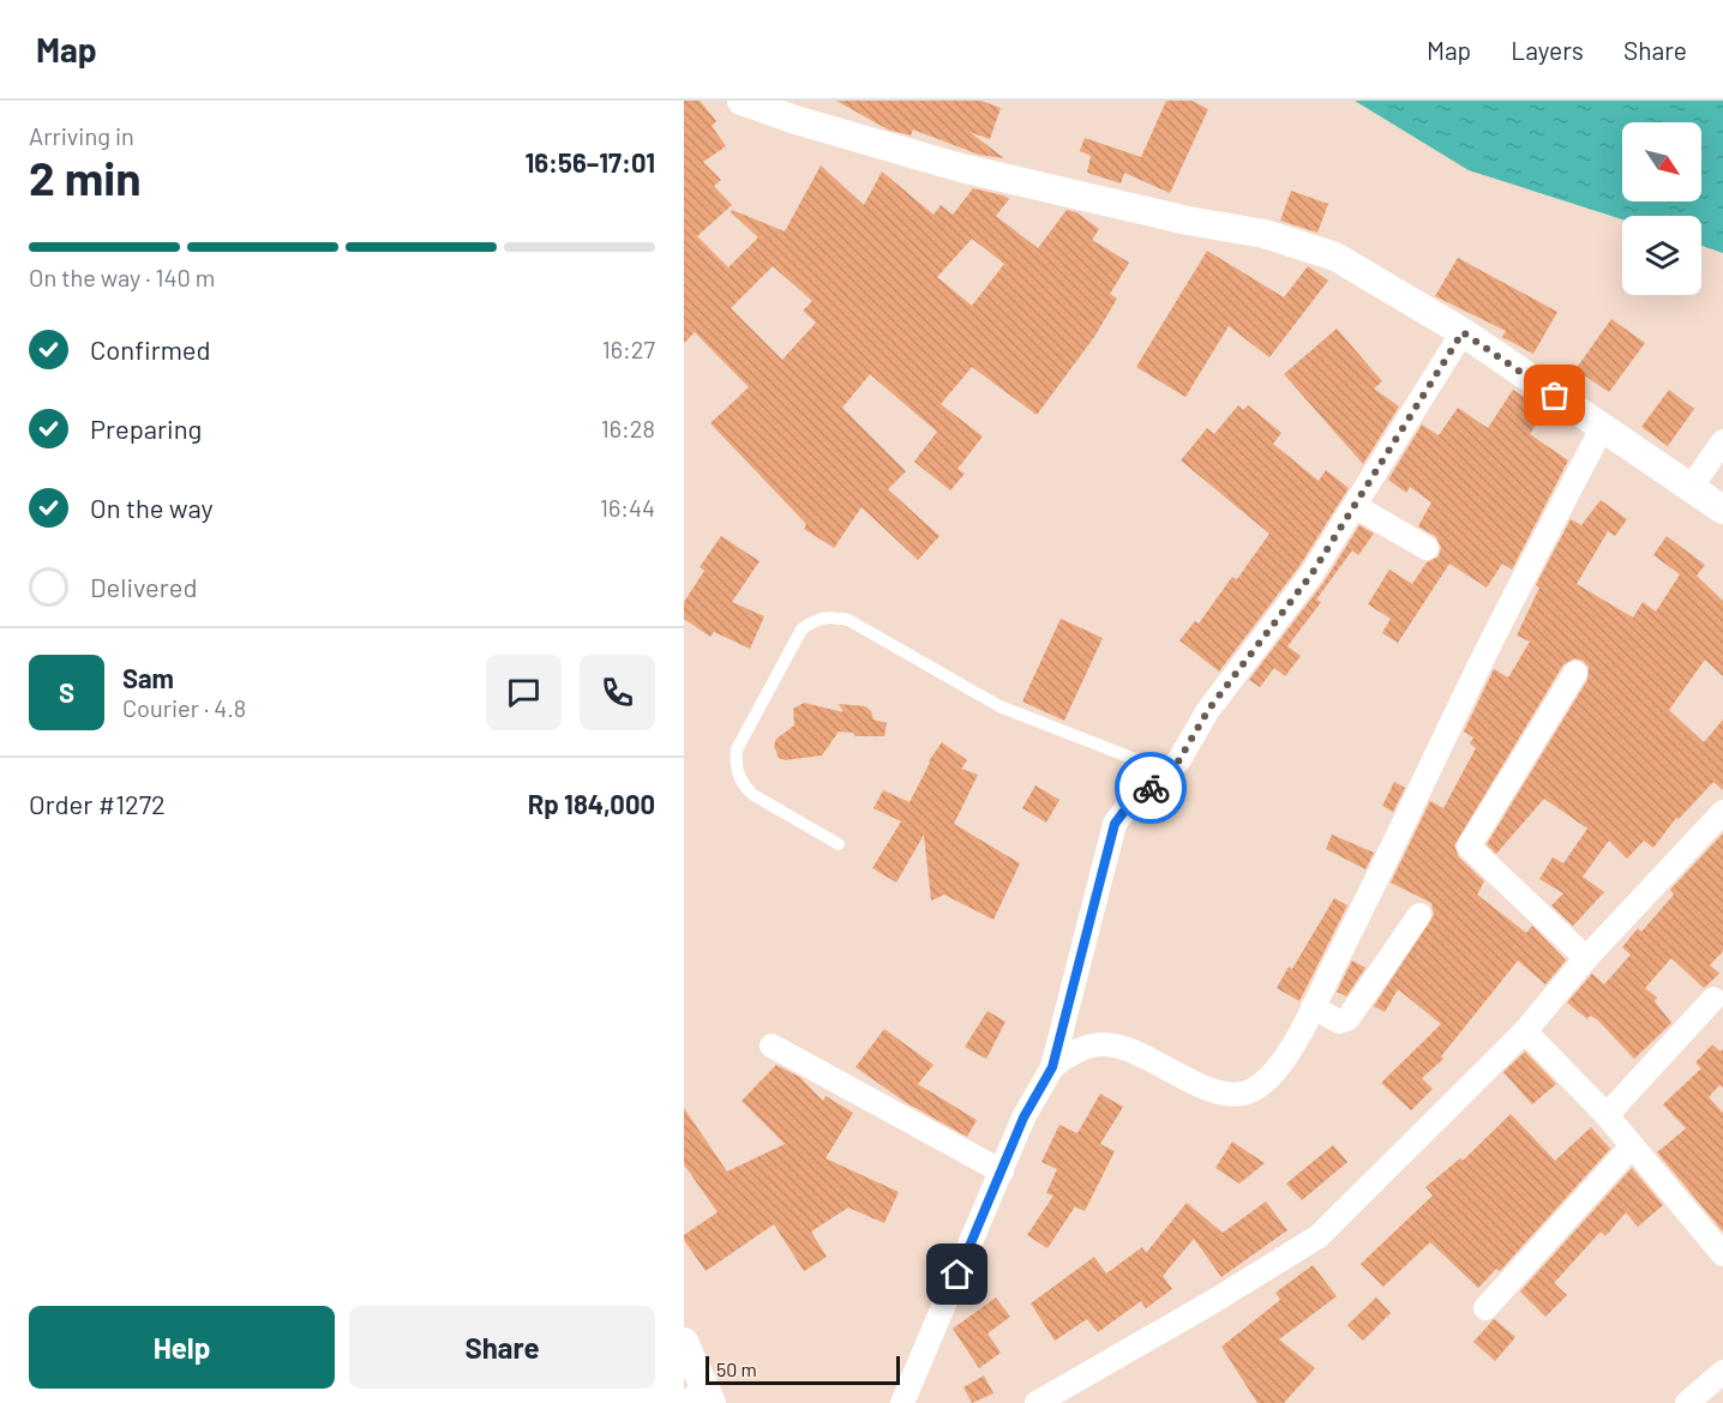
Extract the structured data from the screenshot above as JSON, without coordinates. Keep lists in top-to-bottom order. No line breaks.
{"scale_bar":"50 m","north":"bottom right","page":{"header":"Map","nav":["Map","Layers","Share"],"heading":["2 min","Arriving in","16:56–17:01"],"panel":["Sam","Courier · 4.8","Order #1272","Rp 184,000"],"bar":"On the way · 140 m","list":[["Confirmed","16:27"],["Preparing","16:28"],["On the way","16:44"],"Delivered"],"round":"S","buttons":["Help","Share"],"scale":"50 m"}}
